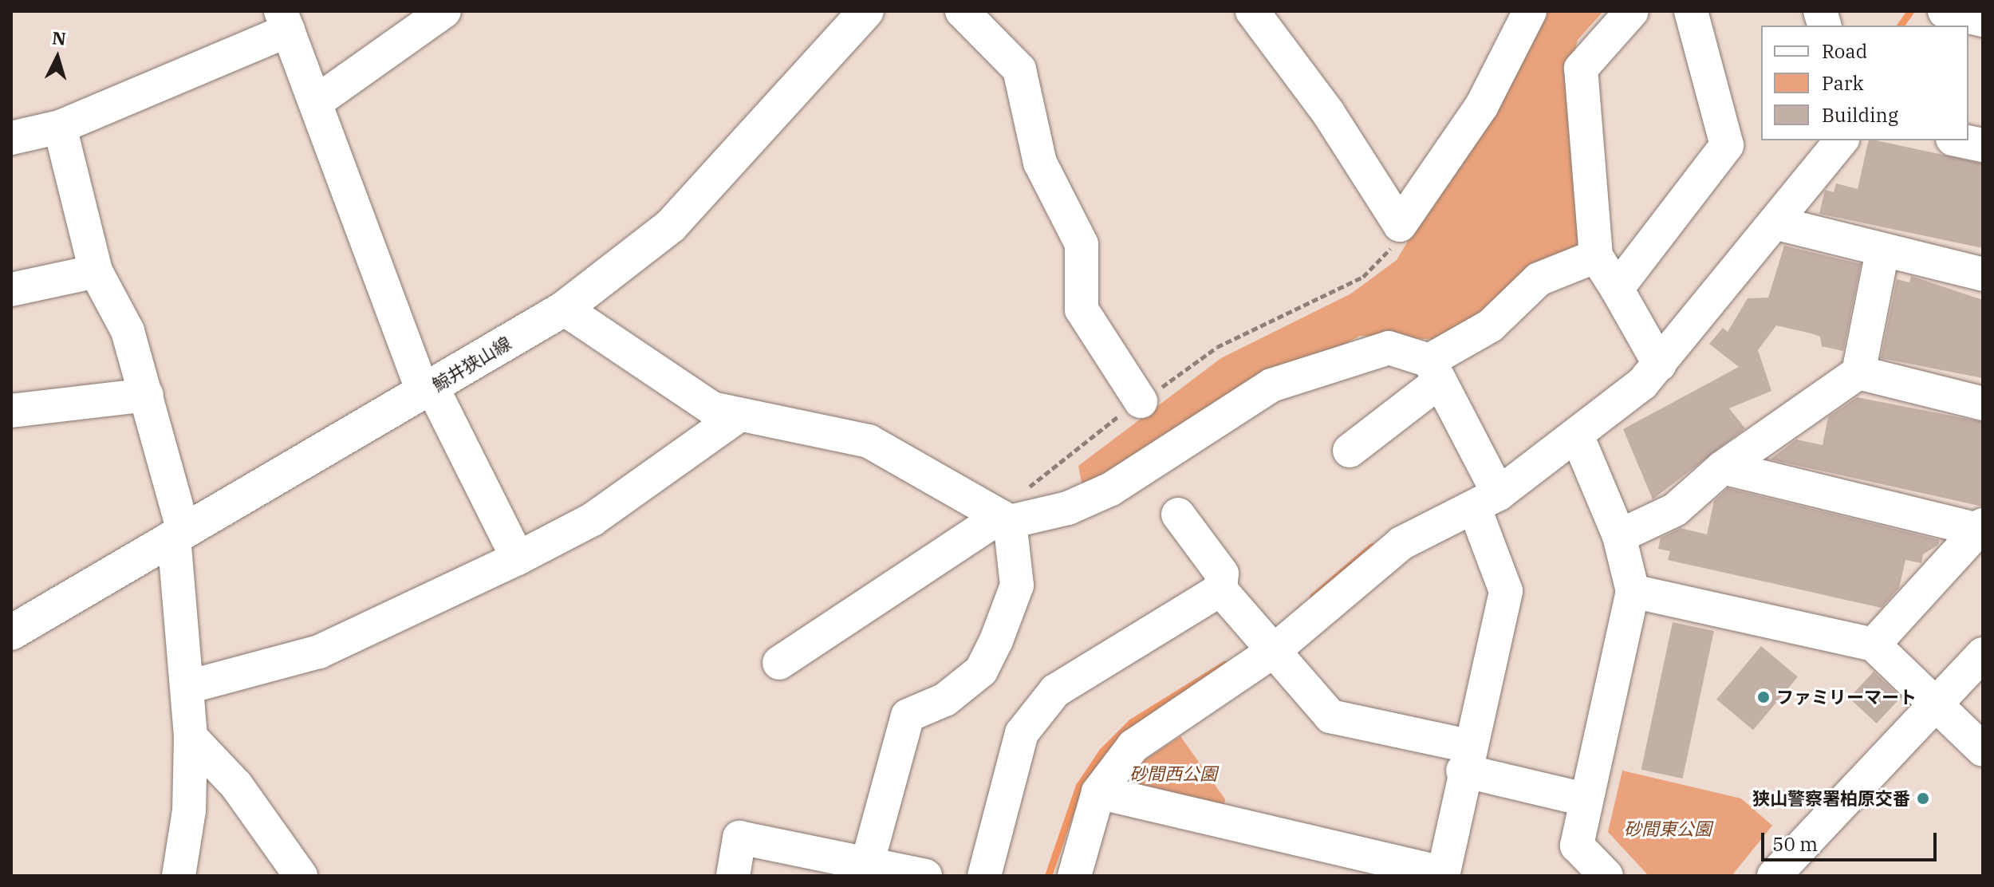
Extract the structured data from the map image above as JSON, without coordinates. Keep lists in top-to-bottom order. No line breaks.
{"streets":{"main road":["鯨井狭山線"]},"parks":["砂間西公園","砂間東公園"],"places":["ファミリーマート","狭山警察署柏原交番"],"legend":["Road","Park","Building"],"scale_bar":"50 m","north":"top"}
